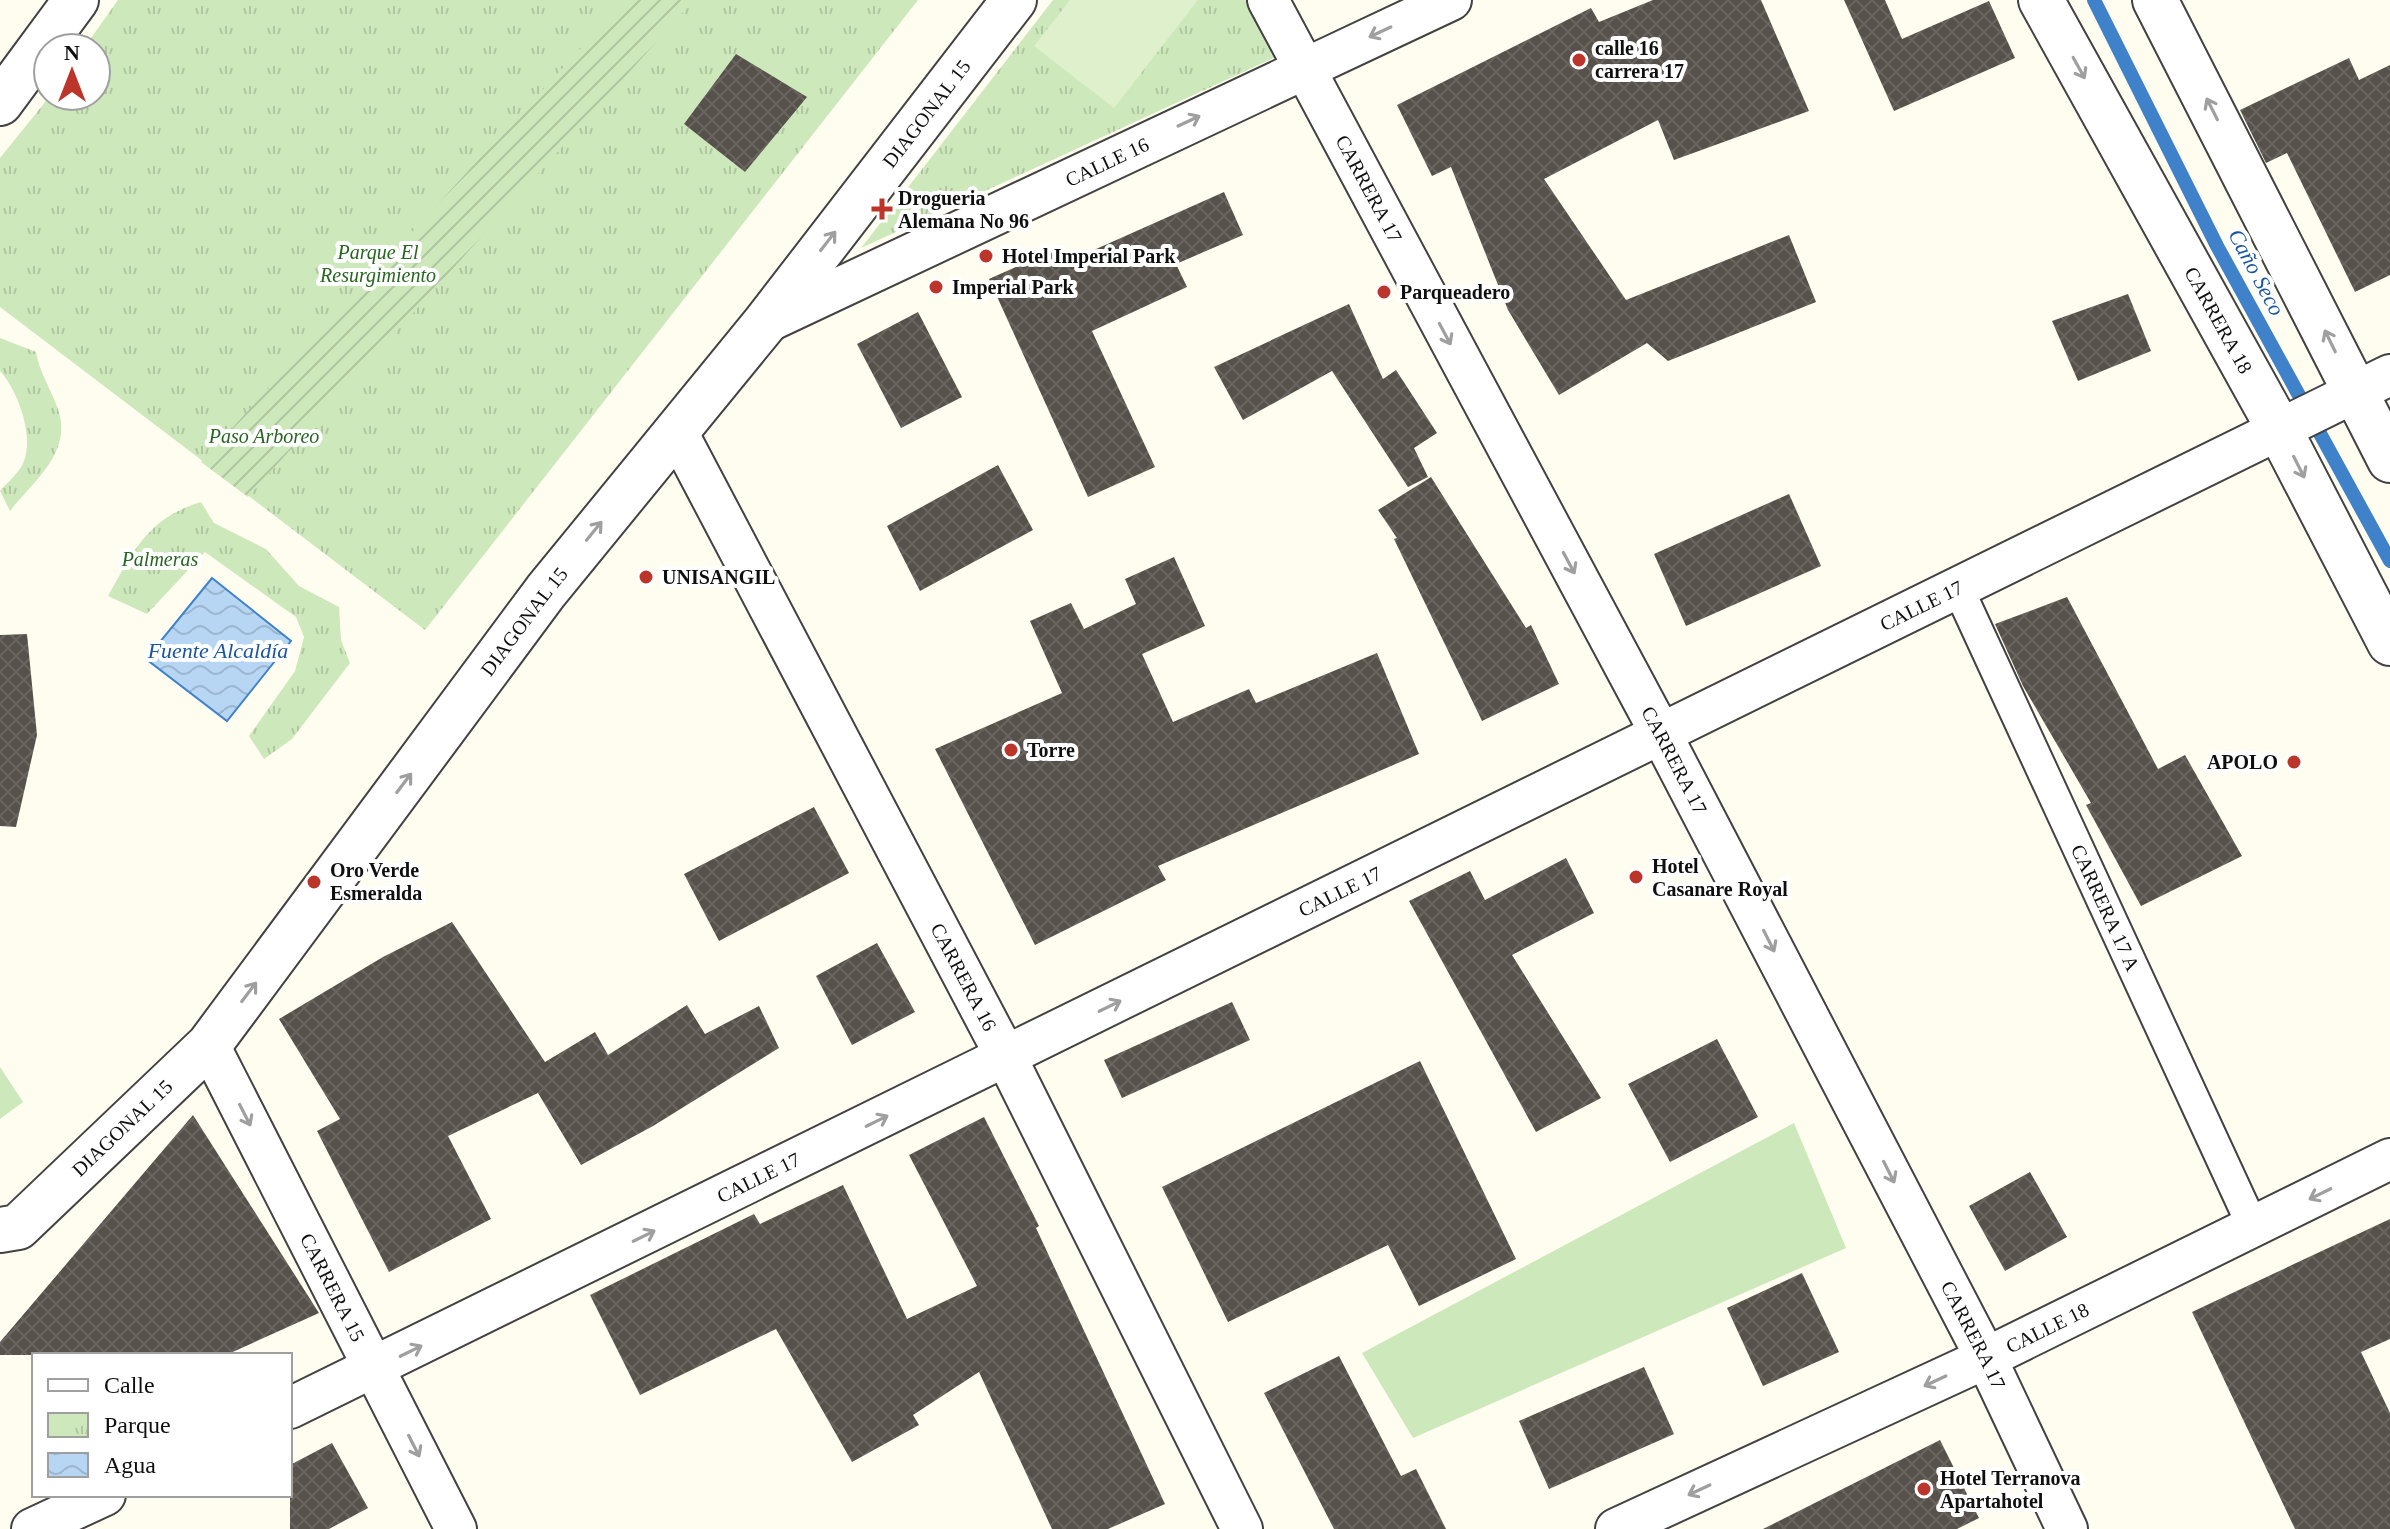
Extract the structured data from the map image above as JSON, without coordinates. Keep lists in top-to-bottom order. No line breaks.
{"streets":{"street":["DIAGONAL 15","CALLE 16","CARRERA 17","CARRERA 18","CALLE 17","CARRERA 17 A","CARRERA 16","CARRERA 15","CALLE 18"]},"crossings":[["DIAGONAL 15","CALLE 16"],["DIAGONAL 15","CARRERA 16"],["DIAGONAL 15","CARRERA 15"],["CALLE 16","CARRERA 17"],["CARRERA 17","CALLE 17"],["CARRERA 17","CALLE 18"],["CARRERA 18","CALLE 17"],["CALLE 17","CARRERA 17 A"],["CALLE 17","CARRERA 16"],["CALLE 17","CARRERA 15"],["CARRERA 17 A","CALLE 18"]],"one_way":["DIAGONAL 15","CARRERA 17","CALLE 17","CARRERA 15","CALLE 18"],"water":["Caño Seco","Fuente Alcaldía"],"parks":["Parque El Resurgimiento","Paso Arboreo","Palmeras"],"places":{"other":["calle 16 carrera 17","Hotel Imperial Park","Imperial Park","Parqueadero","UNISANGIL","Torre","APOLO","Hotel Casanare Royal","Oro Verde Esmeralda","Hotel Terranova Apartahotel"],"health":["Drogueria Alemana No 96"]},"legend":["Calle","Parque","Agua"],"north":"top"}
